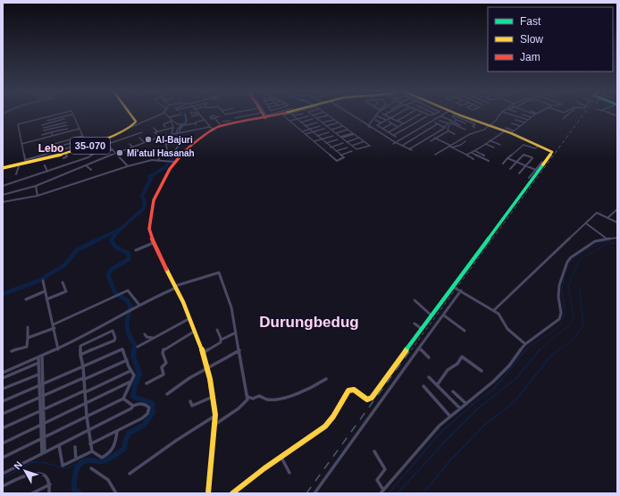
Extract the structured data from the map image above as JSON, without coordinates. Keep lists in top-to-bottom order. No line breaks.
{"streets":{"street":["35-070"]},"districts":["Lebo","Durungbedug"],"places":["Al-Bajuri","Mi'atul Hasanah"],"legend":["Fast","Slow","Jam"],"north":"top left"}
